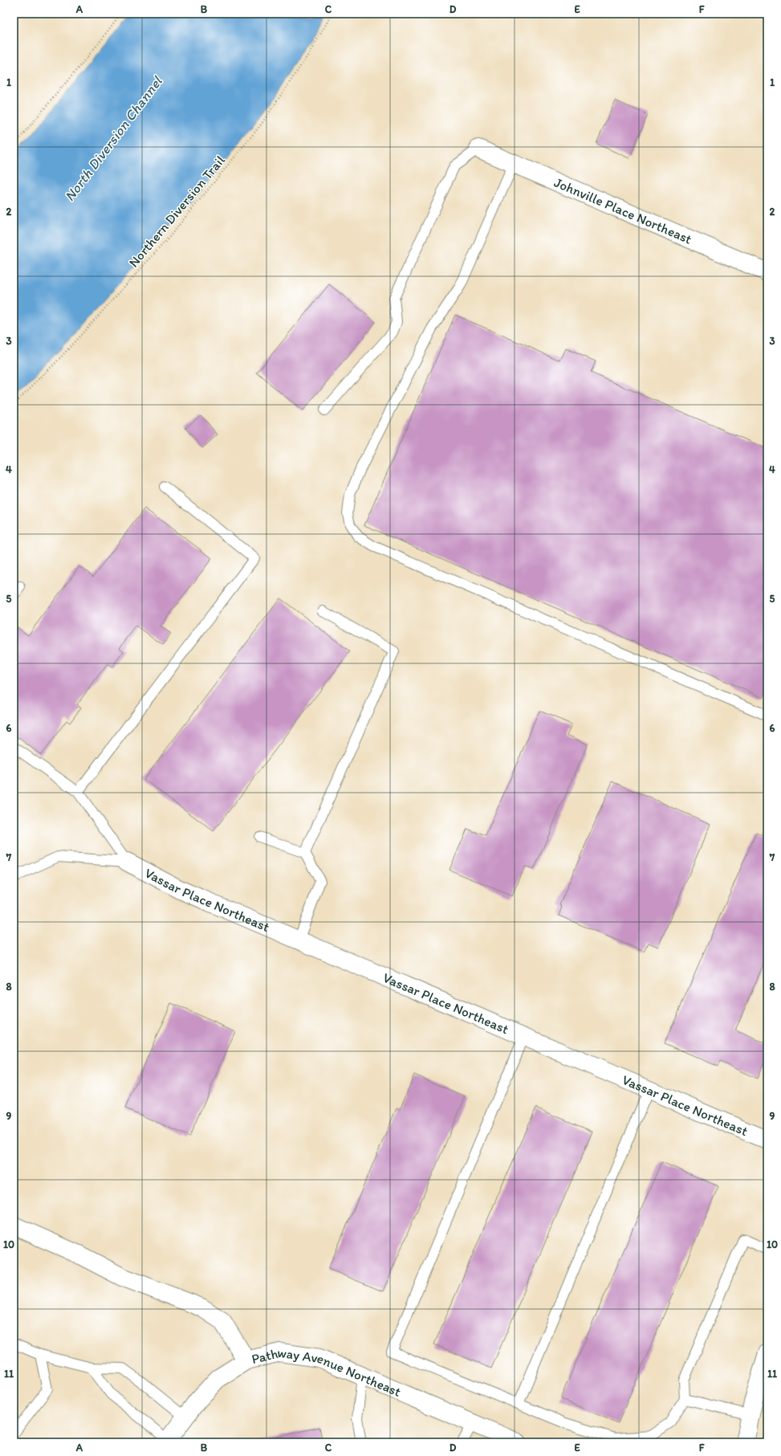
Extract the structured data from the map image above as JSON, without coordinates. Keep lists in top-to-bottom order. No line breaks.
{"streets":{"street":["Johnville Place Northeast","Vassar Place Northeast","Pathway Avenue Northeast"],"path":["Northern Diversion Trail"]},"water":["North Diversion Channel"],"grid":{"columns":["A","B","C","D","E","F"],"rows":["1","2","3","4","5","6","7","8","9","10","11"]}}
